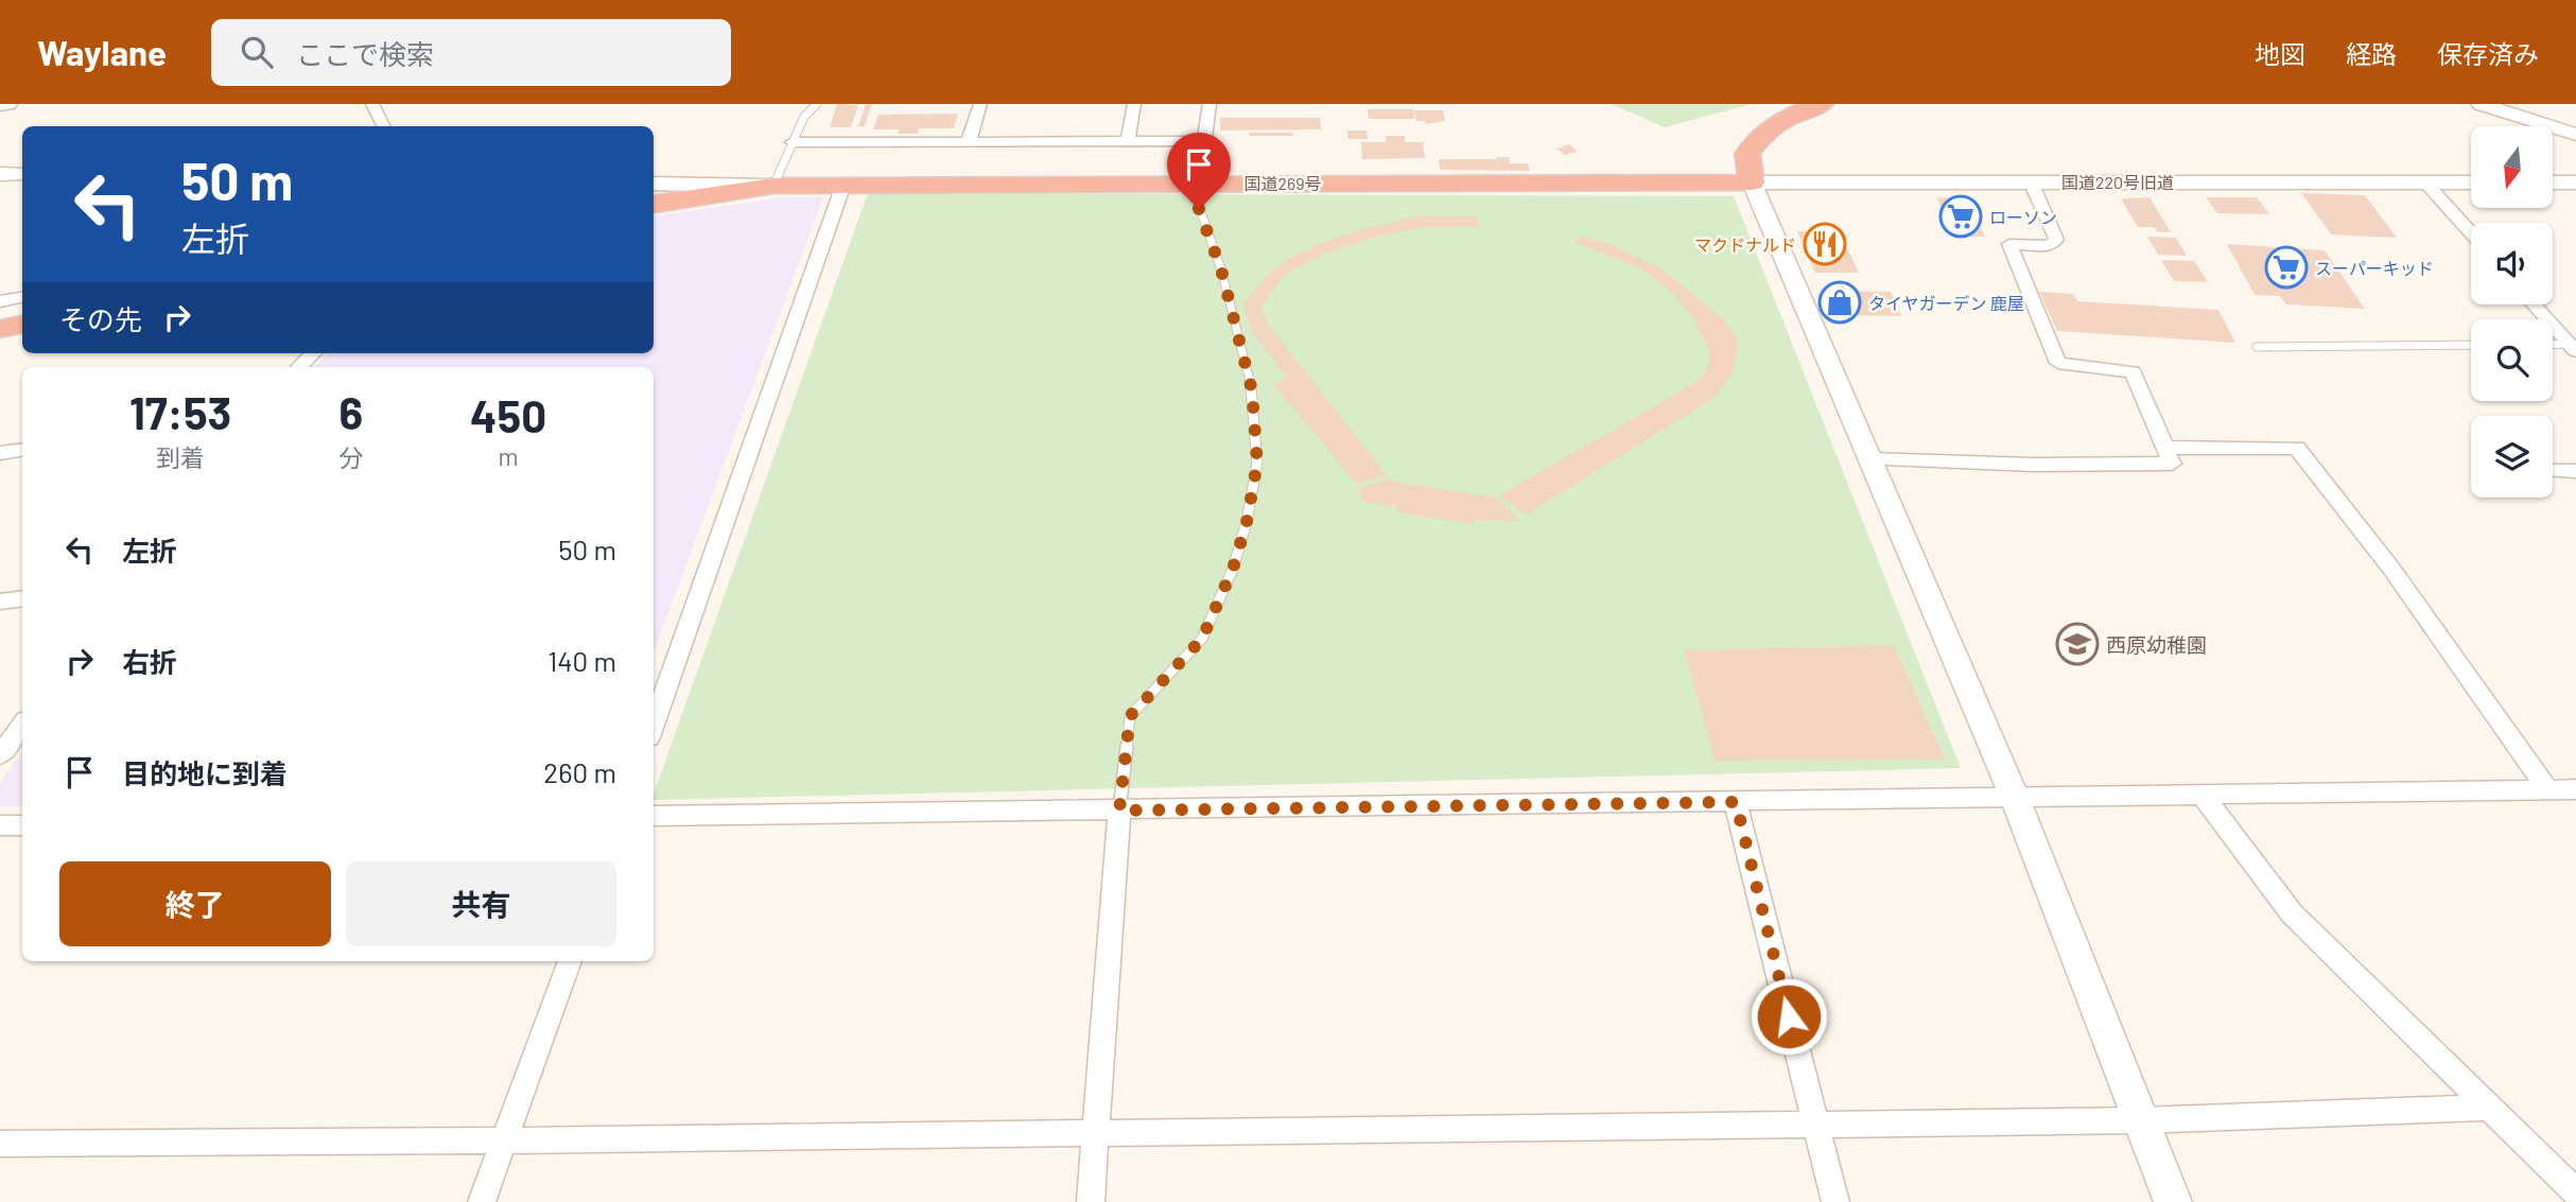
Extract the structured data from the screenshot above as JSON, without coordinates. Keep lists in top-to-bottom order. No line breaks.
{"streets":{"highway":["国道269号"],"street":["国道220号旧道"]},"crossings":[["国道220号旧道","国道269号"]],"places":{"supermarket":["ローソン","スーパーキッド"],"restaurant":["マクドナルド"],"shop":["タイヤガーデン 鹿屋"],"school or university":["西原幼稚園"]},"north":"bottom","page":{"header":"Waylane","search":"ここで検索","nav":["地図","経路","保存済み"],"turn":["50 m","左折"],"then":"その先","eta":["17:53","到着","6","分","450","m"],"list":[{"name":"左折","value":"50 m"},{"name":"右折","value":"140 m"},{"name":"目的地に到着","value":"260 m"}],"buttons":["終了","共有"]}}
